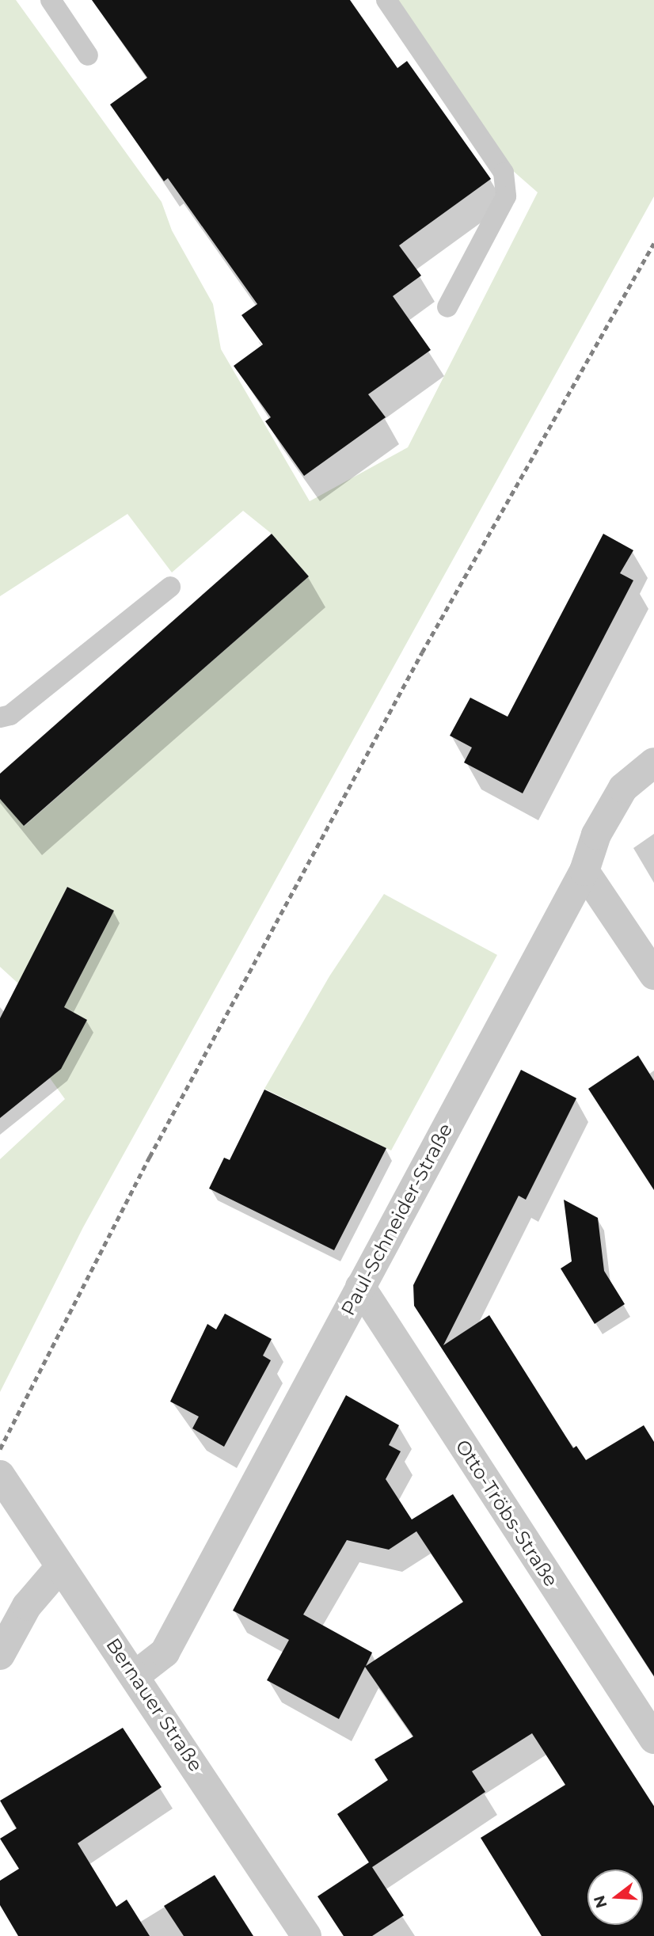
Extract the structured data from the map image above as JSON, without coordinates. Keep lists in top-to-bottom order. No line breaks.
{"streets":{"street":["Paul-Schneider-Straße","Otto-Tröbs-Straße","Bernauer Straße"]},"crossings":[["Paul-Schneider-Straße","Otto-Tröbs-Straße"],["Paul-Schneider-Straße","Bernauer Straße"]],"north":"left"}
